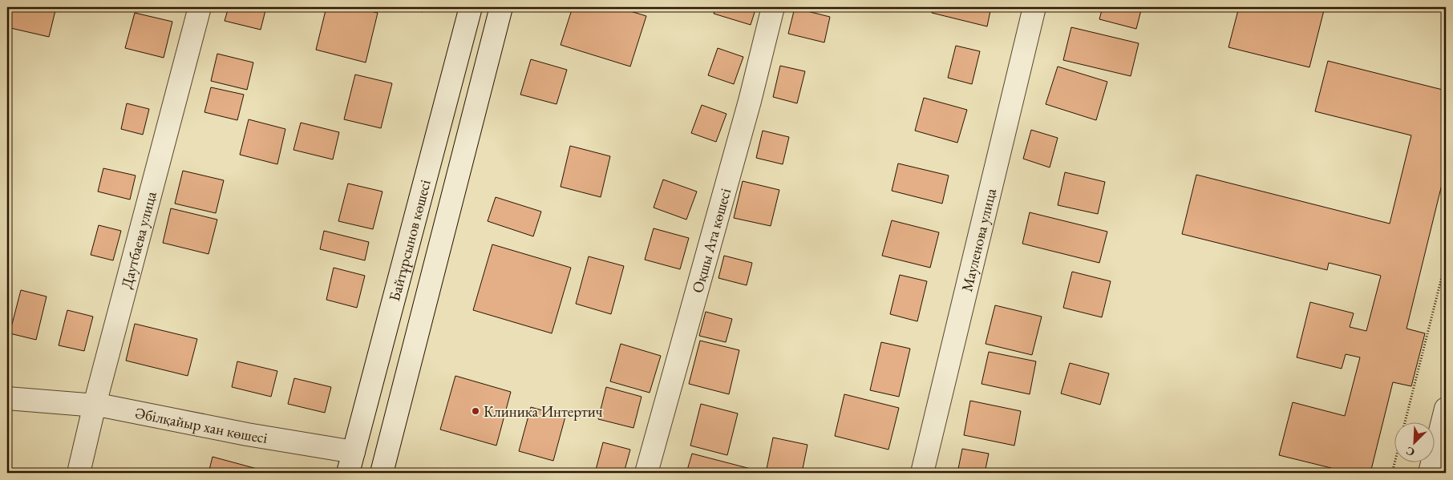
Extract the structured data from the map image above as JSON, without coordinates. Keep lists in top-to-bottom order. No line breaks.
{"streets":{"street":["Даутбаева улица","Байтұрсынов көшесі","Оқшы Ата көшесі","Мауленова улица","Әбілқайыр хан көшесі"]},"crossings":[["Даутбаева улица","Әбілқайыр хан көшесі"],["Байтұрсынов көшесі","Әбілқайыр хан көшесі"]],"places":["Клиника Интертич"],"north":"bottom left"}
